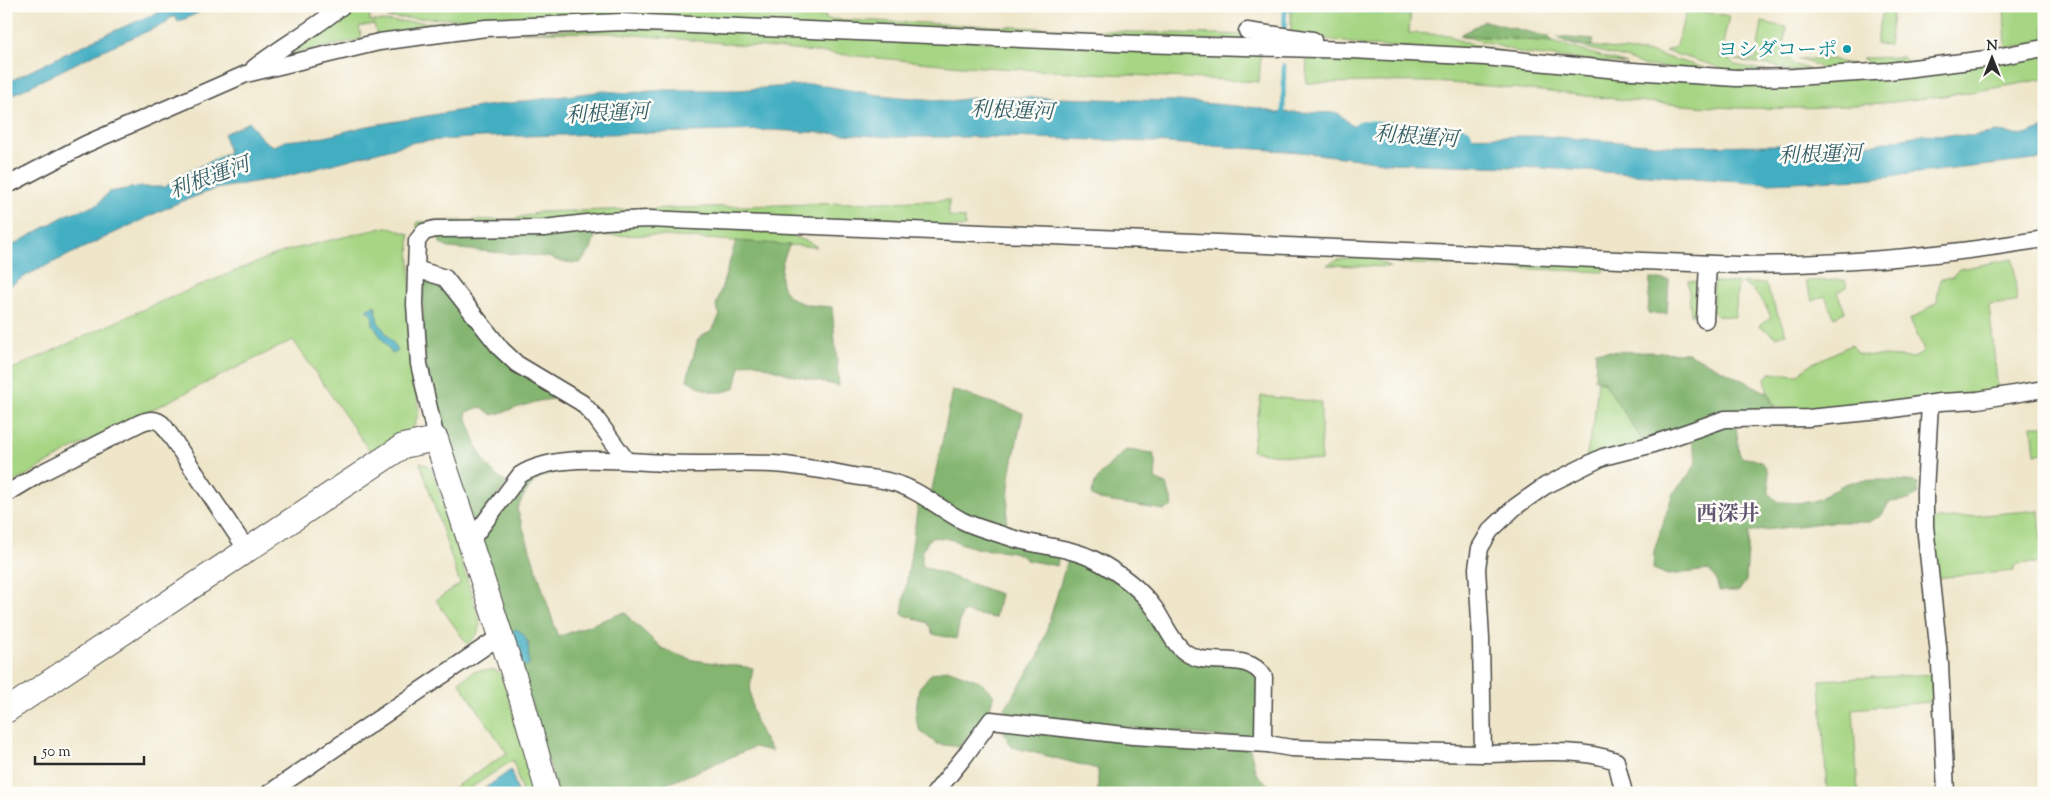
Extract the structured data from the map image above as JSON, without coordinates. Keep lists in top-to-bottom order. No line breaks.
{"districts":["西深井"],"water":["利根運河"],"places":["ヨシダコーポ"],"scale_bar":"50 m","north":"top"}
